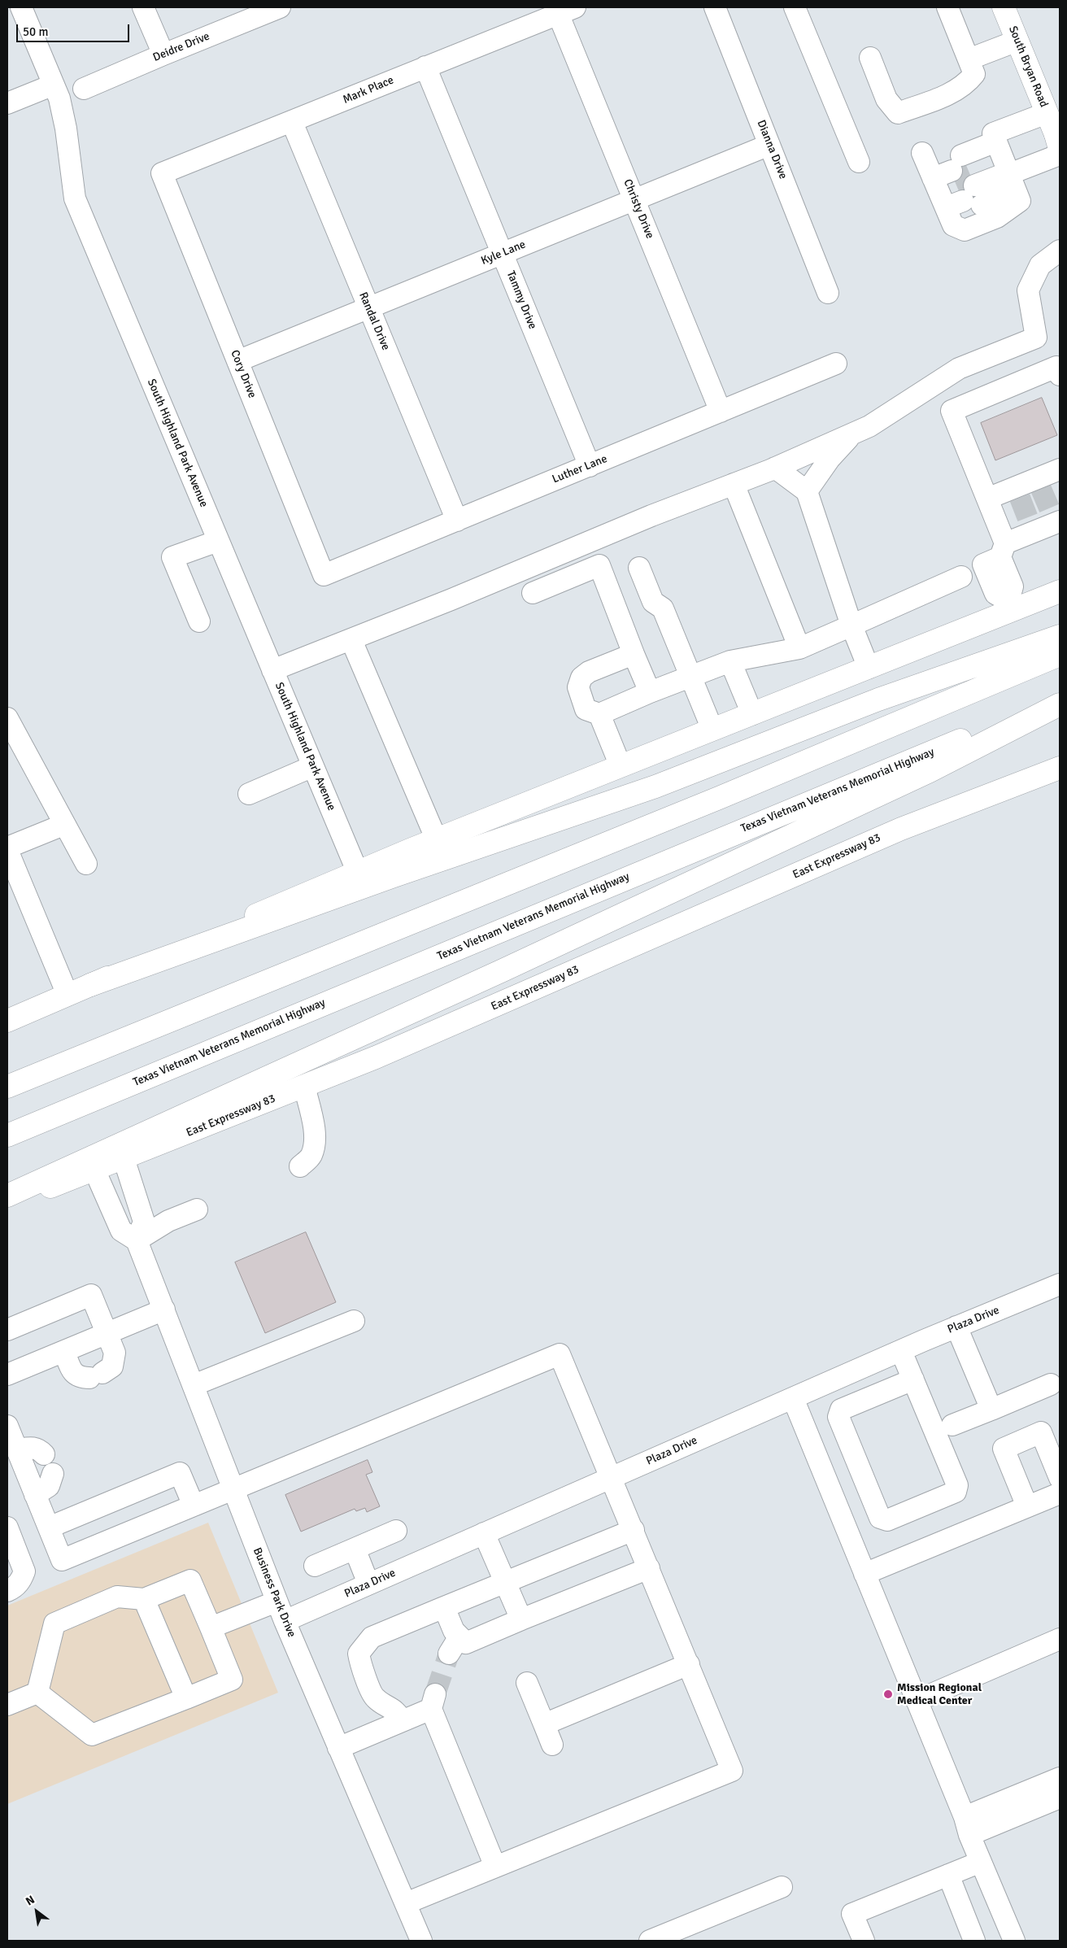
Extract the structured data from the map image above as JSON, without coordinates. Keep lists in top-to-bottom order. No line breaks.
{"streets":{"main road":["South Bryan Road","Texas Vietnam Veterans Memorial Highway","East Expressway 83"],"street":["Deidre Drive","Mark Place","Dianna Drive","Christy Drive","Kyle Lane","Tammy Drive","Randal Drive","Cory Drive","South Highland Park Avenue","Luther Lane","Plaza Drive","Business Park Drive"]},"crossings":[["Mark Place","Christy Drive"],["Mark Place","Tammy Drive"],["Mark Place","Randal Drive"],["Mark Place","Cory Drive"],["Dianna Drive","Kyle Lane"],["Christy Drive","Kyle Lane"],["Christy Drive","Luther Lane"],["Kyle Lane","Tammy Drive"],["Kyle Lane","Randal Drive"],["Kyle Lane","Cory Drive"],["Tammy Drive","Luther Lane"],["Randal Drive","Luther Lane"],["Cory Drive","Luther Lane"],["Plaza Drive","Business Park Drive"]],"places":["Mission Regional Medical Center"],"scale_bar":"50 m","north":"top left"}
